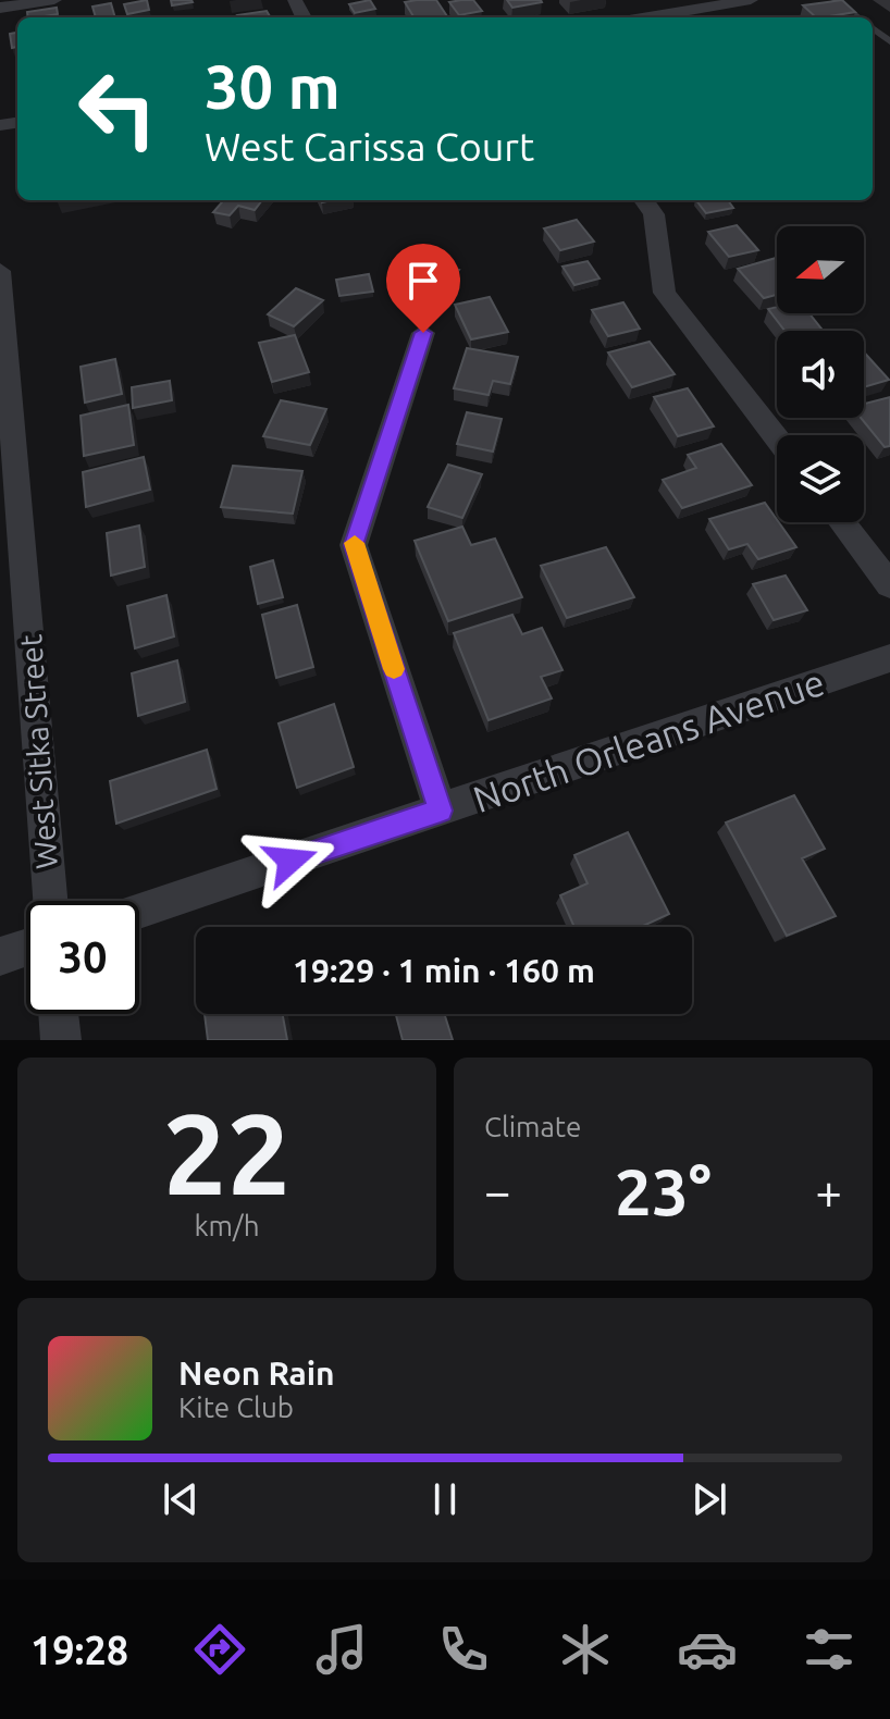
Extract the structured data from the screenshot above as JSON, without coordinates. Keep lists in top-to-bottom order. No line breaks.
{"streets":{"street":["North Orleans Avenue","West Sitka Street"]},"north":"left","page":{"turn":["30 m","West Carissa Court"],"limit":"30","trip":"19:29 · 1 min · 160 m","tile":[["22","km/h"],"Climate"],"heat":["−","23°","+"],"song":["Neon Rain","Kite Club"],"tabs":"19:28"}}
